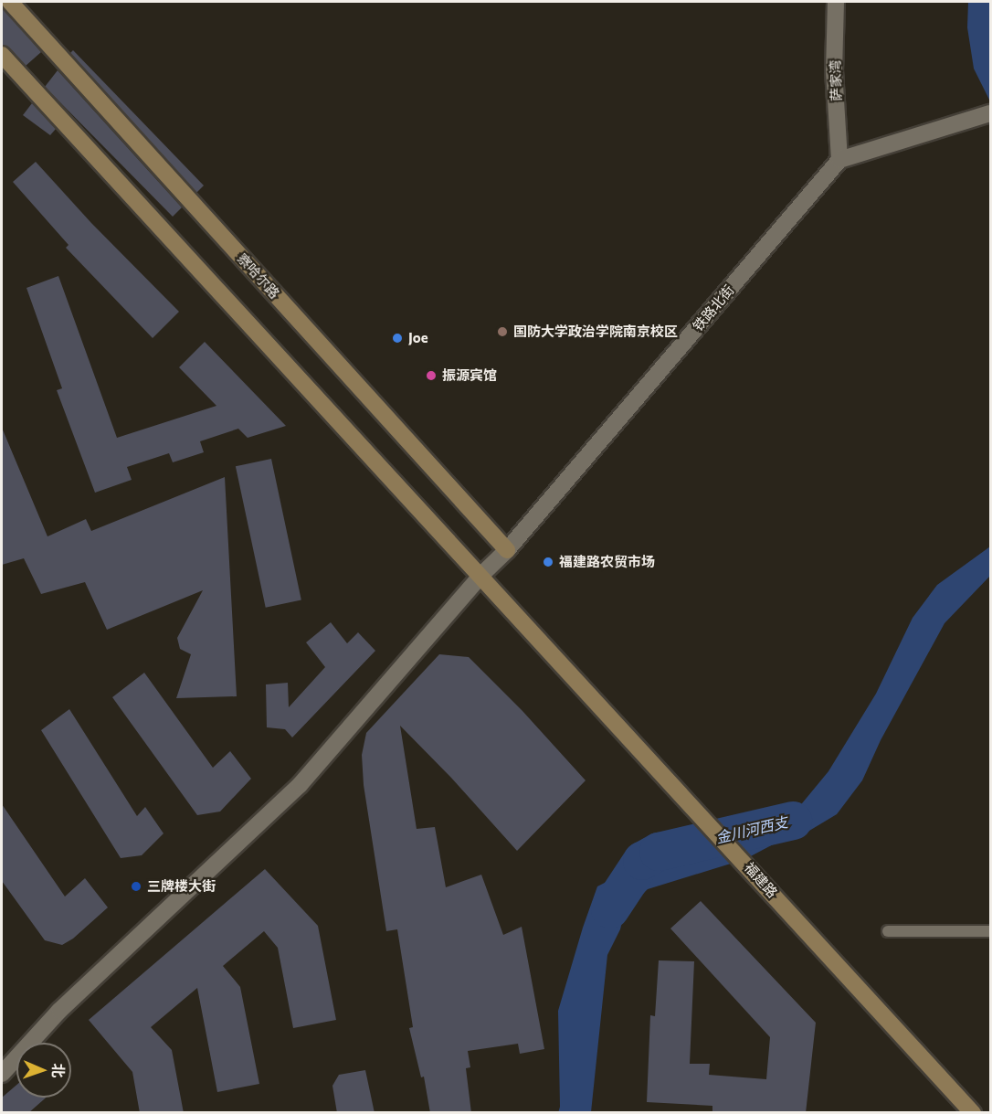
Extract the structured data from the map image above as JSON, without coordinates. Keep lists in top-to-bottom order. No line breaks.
{"streets":{"main road":["察哈尔路","福建路"],"street":["萨家湾","铁路北街"]},"crossings":[["萨家湾","铁路北街"],["察哈尔路","铁路北街"],["铁路北街","福建路"]],"water":["金川河西支"],"places":["国防大学政治学院南京校区","Joe","振源宾馆","福建路农贸市场","三牌楼大街"],"north":"right"}
